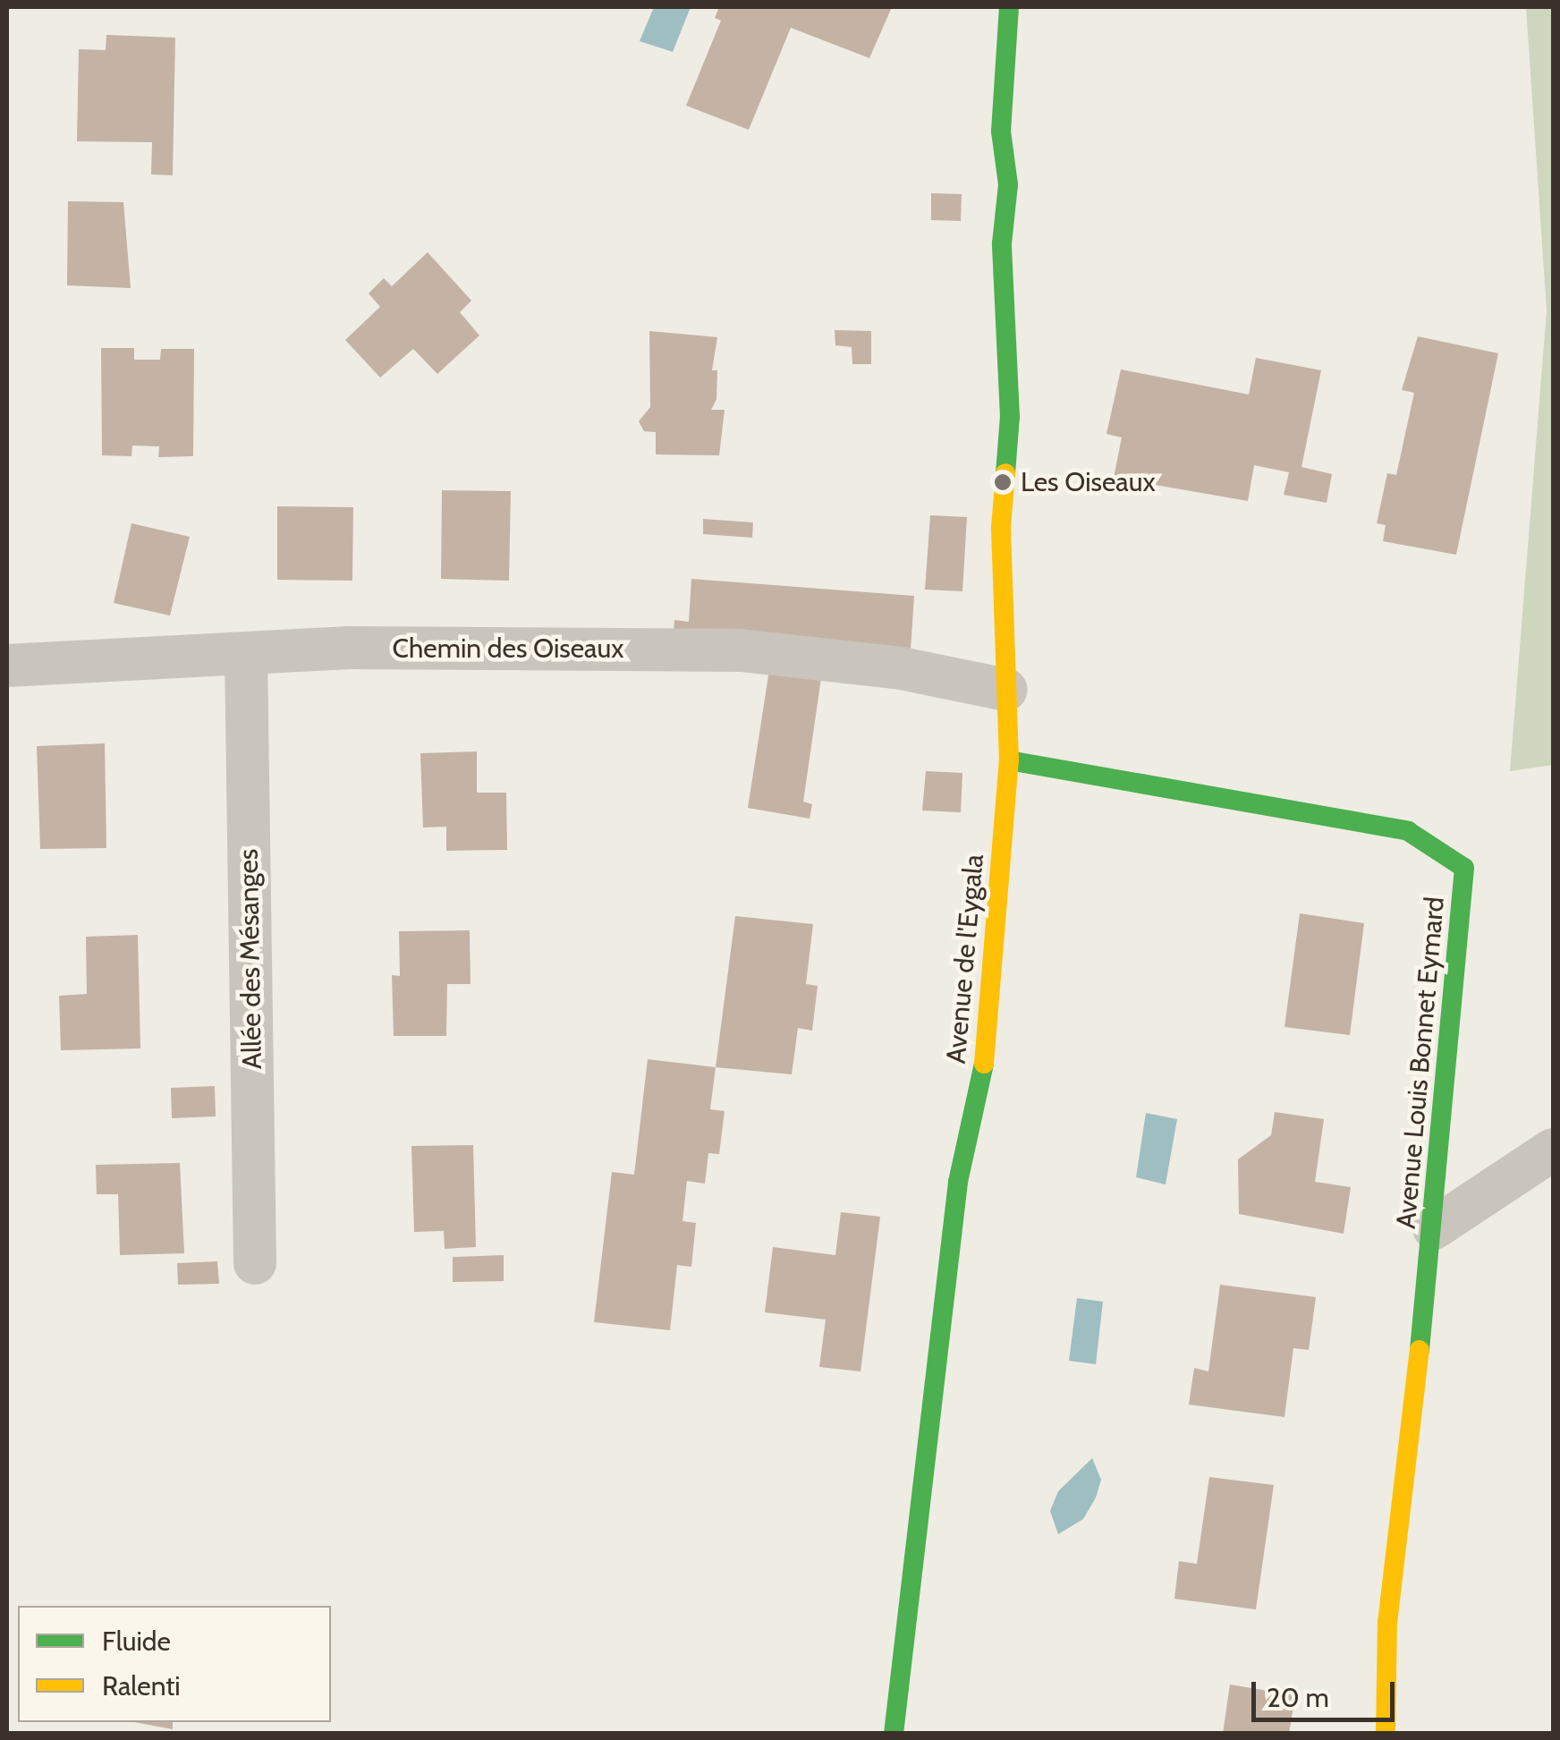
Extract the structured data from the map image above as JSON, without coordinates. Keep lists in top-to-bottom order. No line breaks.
{"streets":{"street":["Chemin des Oiseaux","Allée des Mésanges","Avenue de l'Eygala","Avenue Louis Bonnet Eymard"]},"crossings":[["Chemin des Oiseaux","Allée des Mésanges"],["Chemin des Oiseaux","Avenue de l'Eygala"],["Avenue de l'Eygala","Avenue Louis Bonnet Eymard"]],"places":["Les Oiseaux"],"legend":["Fluide","Ralenti"],"scale_bar":"20 m"}
